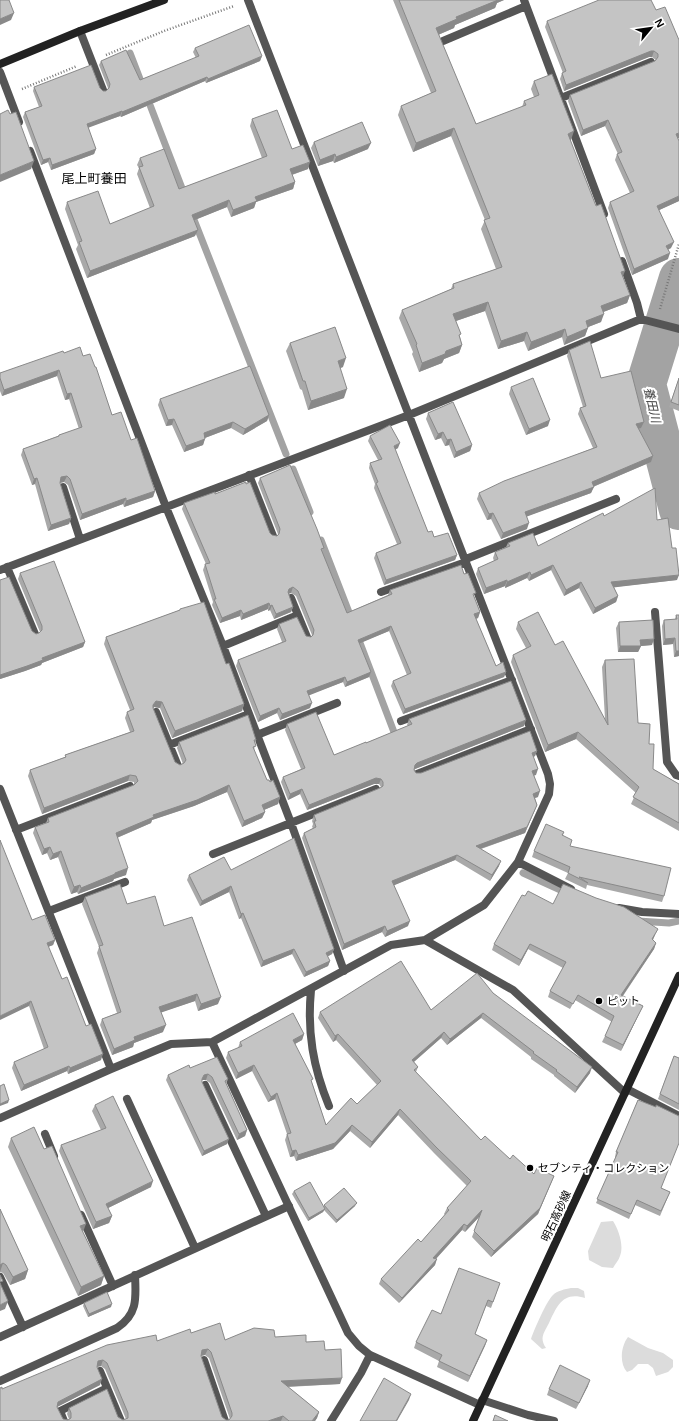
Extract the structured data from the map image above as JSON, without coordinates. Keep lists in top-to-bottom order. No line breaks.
{"streets":{"main road":["明石高砂線"]},"districts":["尾上町養田"],"water":["養田川"],"places":["ピット","セブンティ・コレクション"],"north":"top right"}
